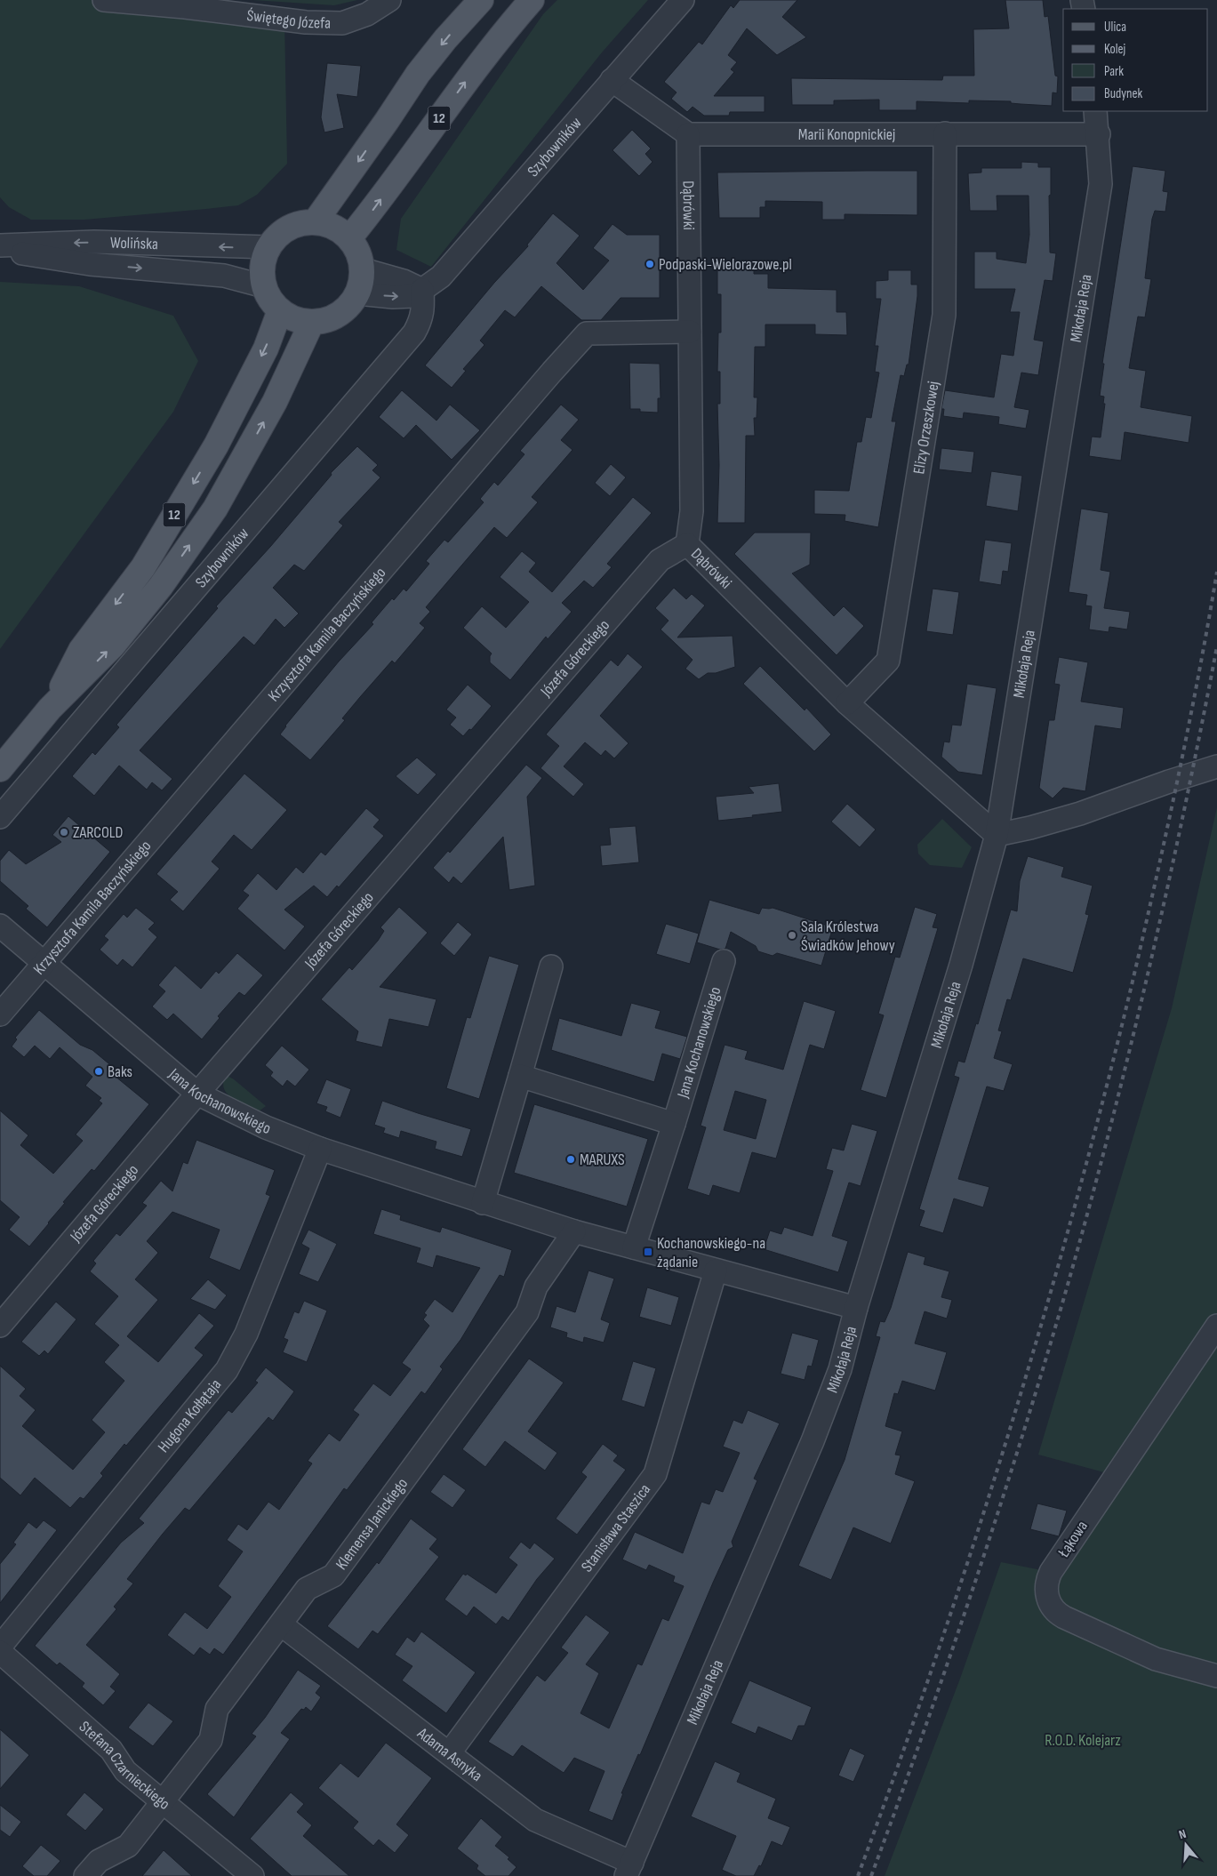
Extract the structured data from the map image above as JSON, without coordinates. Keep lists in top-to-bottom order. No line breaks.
{"streets":{"main road":["12","Szybowników"],"street":["Świętego Józefa","Marii Konopnickiej","Dąbrówki","Wolińska","Mikołaja Reja","Elizy Orzeszkowej","Krzysztofa Kamila Baczyńskiego","Józefa Góreckiego","Jana Kochanowskiego","Hugona Kołłątaja","Klemensa Janickiego","Stanisława Staszica","Łąkowa","Adama Asnyka","Stefana Czarnieckiego"]},"crossings":[["12","Szybowników"],["12","Wolińska"],["Marii Konopnickiej","Dąbrówki"],["Marii Konopnickiej","Mikołaja Reja"],["Marii Konopnickiej","Elizy Orzeszkowej"],["Szybowników","Wolińska"],["Dąbrówki","Mikołaja Reja"],["Dąbrówki","Elizy Orzeszkowej"],["Dąbrówki","Krzysztofa Kamila Baczyńskiego"],["Dąbrówki","Józefa Góreckiego"],["Mikołaja Reja","Jana Kochanowskiego"],["Mikołaja Reja","Adama Asnyka"],["Krzysztofa Kamila Baczyńskiego","Jana Kochanowskiego"],["Józefa Góreckiego","Jana Kochanowskiego"],["Jana Kochanowskiego","Hugona Kołłątaja"],["Jana Kochanowskiego","Klemensa Janickiego"],["Jana Kochanowskiego","Stanisława Staszica"],["Klemensa Janickiego","Adama Asnyka"],["Klemensa Janickiego","Stefana Czarnieckiego"],["Stanisława Staszica","Adama Asnyka"]],"parks":["R.O.D. Kolejarz"],"places":{"other":["Podpaski-Wielorazowe.pl","ZARCOLD","Sala Królestwa Świadków Jehowy","Baks","MARUXS"],"transit":["Kochanowskiego-na żądanie"]},"legend":["Ulica","Kolej","Park","Budynek"],"north":"top"}
